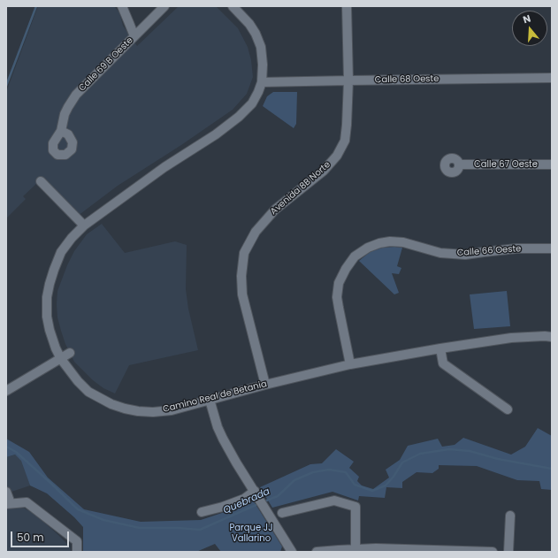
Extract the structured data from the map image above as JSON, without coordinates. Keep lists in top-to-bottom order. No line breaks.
{"streets":{"street":["Calle 69 B Oeste","Calle 68 Oeste","Calle 67 Oeste","Avenida 8B Norte","Calle 66 Oeste","Camino Real de Betania"]},"crossings":[["Calle 68 Oeste","Avenida 8B Norte"],["Calle 68 Oeste","Camino Real de Betania"],["Avenida 8B Norte","Camino Real de Betania"],["Calle 66 Oeste","Camino Real de Betania"]],"water":["Quebrada"],"parks":["Parque JJ Vallarino"],"scale_bar":"50 m","north":"top"}
